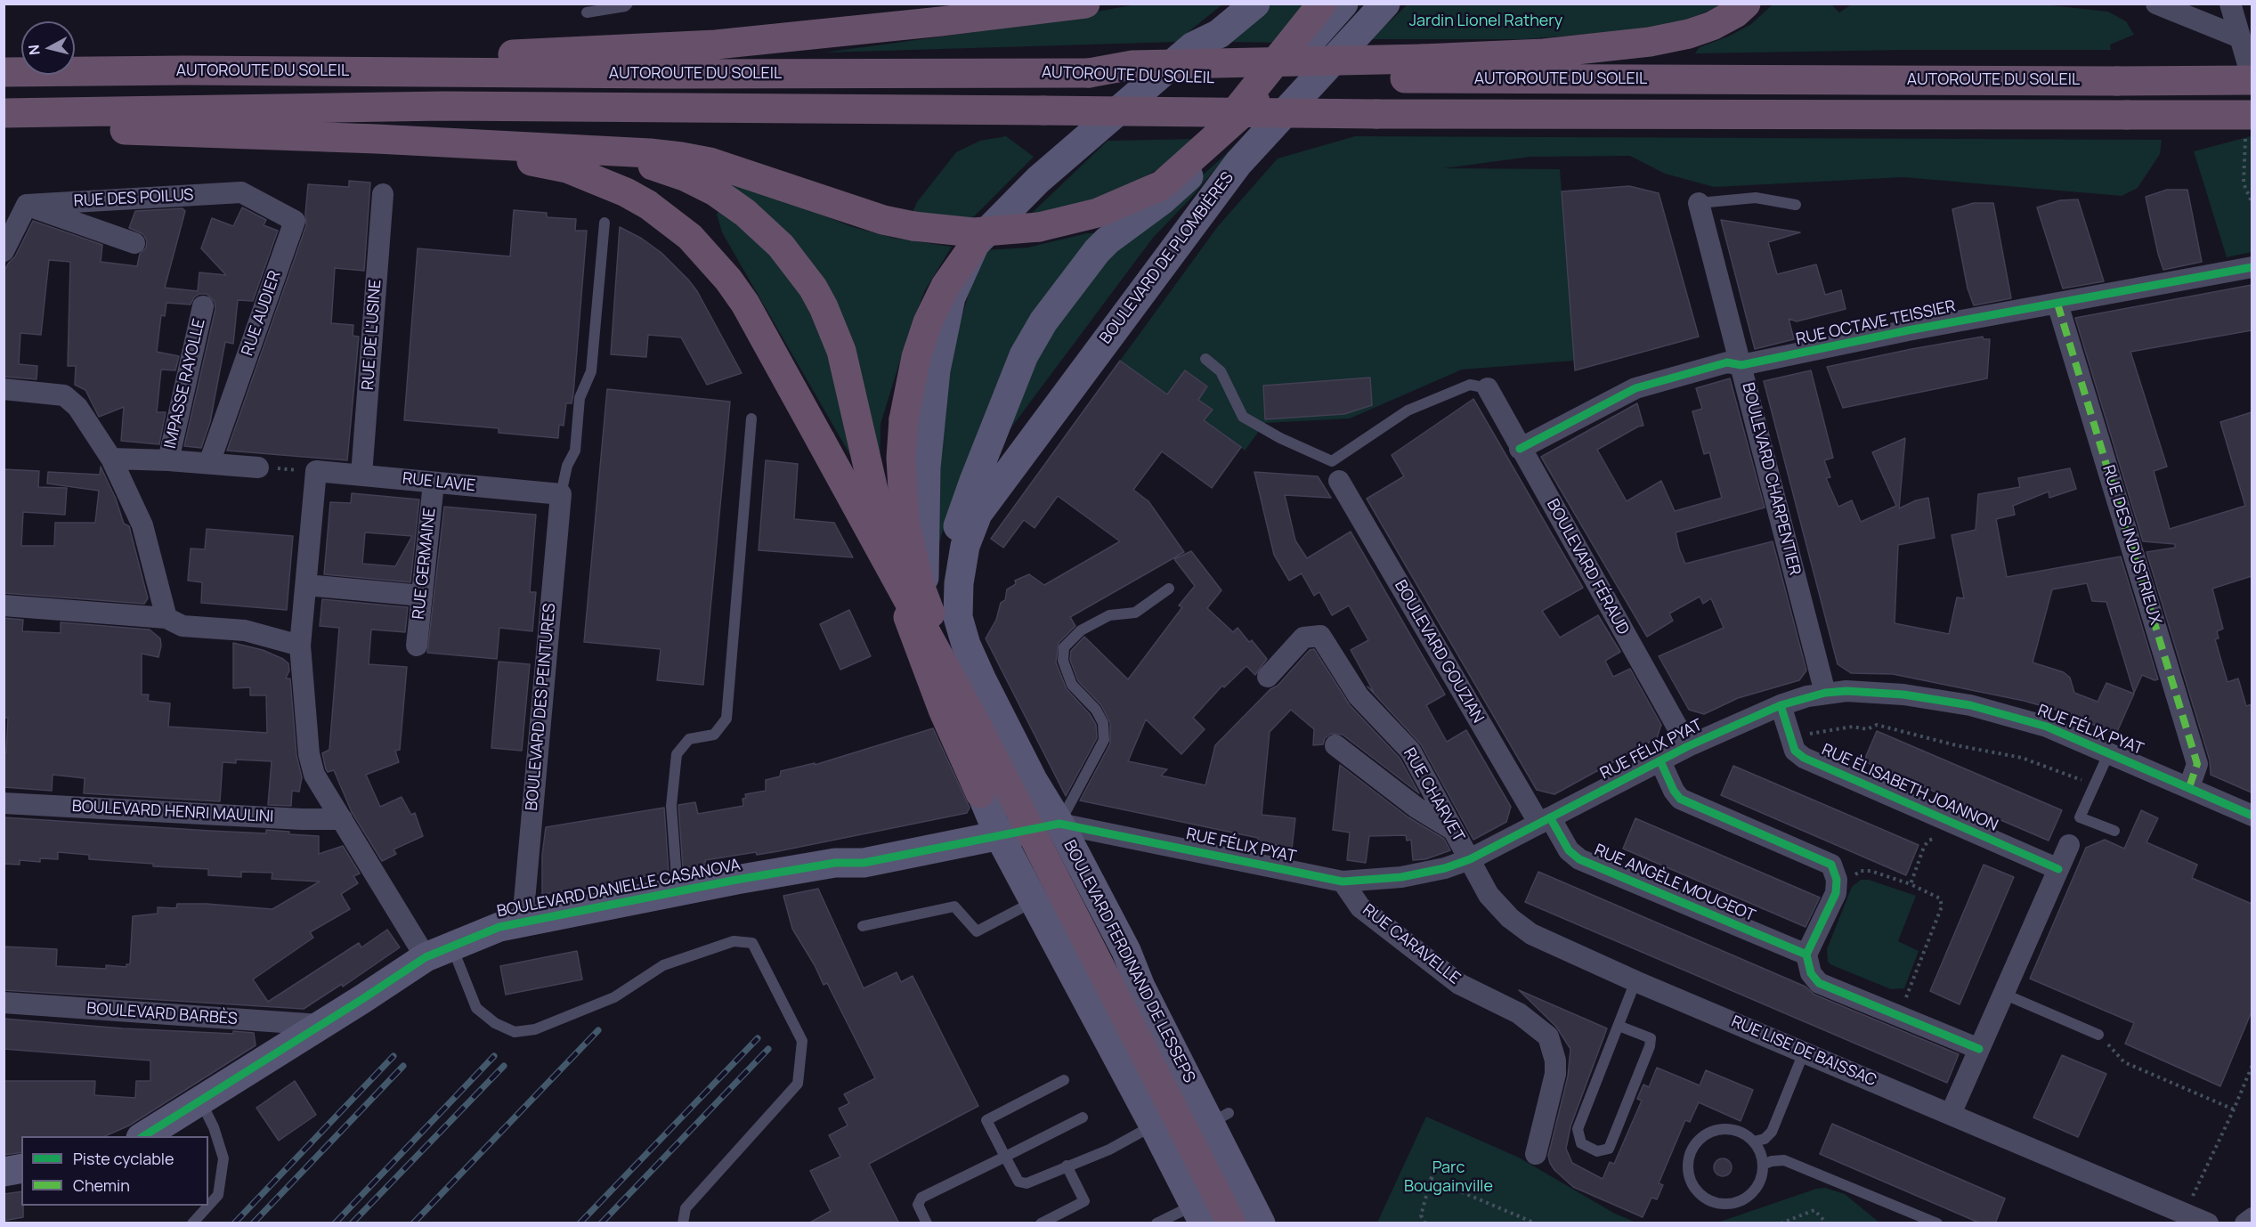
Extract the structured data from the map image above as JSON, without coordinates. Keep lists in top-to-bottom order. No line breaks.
{"streets":{"highway":["AUTOROUTE DU SOLEIL"],"street":["RUE DES POILUS","BOULEVARD DE PLOMBIÈRES","RUE AUDIER","RUE OCTAVE TEISSIER","RUE DE L'USINE","IMPASSE RAYOLLE","BOULEVARD CHARPENTIER","RUE LAVIE","RUE DES INDUSTRIEUX","RUE GERMAINE","BOULEVARD FÉRAUD","BOULEVARD GOUZIAN","BOULEVARD DES PEINTURES","RUE FÉLIX PYAT","RUE ÈLISABETH JOANNON","RUE CHARVET","BOULEVARD HENRI MAULINI","RUE ANGÈLE MOUGEOT","BOULEVARD DANIELLE CASANOVA","RUE CARAVELLE","BOULEVARD FERDINAND DE LESSEPS","BOULEVARD BARBÈS","RUE LISE DE BAISSAC"]},"crossings":[["RUE DES POILUS","RUE AUDIER"],["BOULEVARD DE PLOMBIÈRES","BOULEVARD FERDINAND DE LESSEPS"],["RUE OCTAVE TEISSIER","BOULEVARD CHARPENTIER"],["RUE OCTAVE TEISSIER","RUE DES INDUSTRIEUX"],["RUE OCTAVE TEISSIER","BOULEVARD FÉRAUD"],["RUE DE L'USINE","RUE LAVIE"],["BOULEVARD CHARPENTIER","RUE FÉLIX PYAT"],["RUE LAVIE","RUE GERMAINE"],["RUE LAVIE","BOULEVARD DES PEINTURES"],["RUE DES INDUSTRIEUX","RUE FÉLIX PYAT"],["BOULEVARD FÉRAUD","RUE FÉLIX PYAT"],["BOULEVARD GOUZIAN","RUE FÉLIX PYAT"],["BOULEVARD GOUZIAN","RUE ANGÈLE MOUGEOT"],["BOULEVARD DES PEINTURES","BOULEVARD DANIELLE CASANOVA"],["RUE FÉLIX PYAT","RUE ÈLISABETH JOANNON"],["RUE FÉLIX PYAT","RUE CHARVET"],["RUE FÉLIX PYAT","RUE ANGÈLE MOUGEOT"],["RUE FÉLIX PYAT","BOULEVARD DANIELLE CASANOVA"],["RUE FÉLIX PYAT","RUE CARAVELLE"],["RUE FÉLIX PYAT","BOULEVARD FERDINAND DE LESSEPS"],["RUE FÉLIX PYAT","RUE LISE DE BAISSAC"],["RUE CHARVET","RUE LISE DE BAISSAC"],["BOULEVARD DANIELLE CASANOVA","BOULEVARD FERDINAND DE LESSEPS"],["BOULEVARD DANIELLE CASANOVA","BOULEVARD BARBÈS"]],"parks":["Jardin Lionel Rathery","Parc Bougainville"],"legend":["Piste cyclable","Chemin"],"north":"left"}
